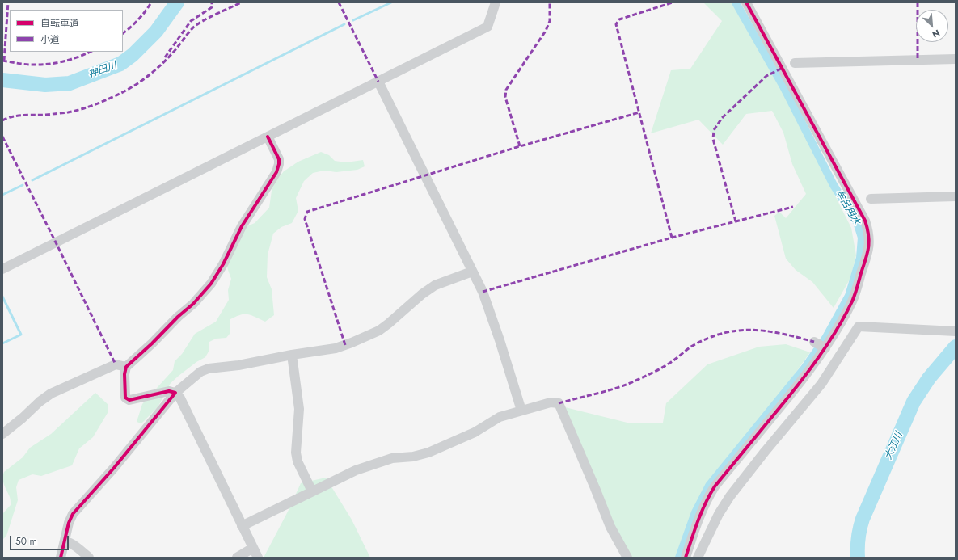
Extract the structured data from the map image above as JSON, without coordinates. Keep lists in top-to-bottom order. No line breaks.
{"water":["神田川","牟呂用水","大江川"],"legend":["自転車道","小道"],"scale_bar":"50 m","north":"bottom right"}
